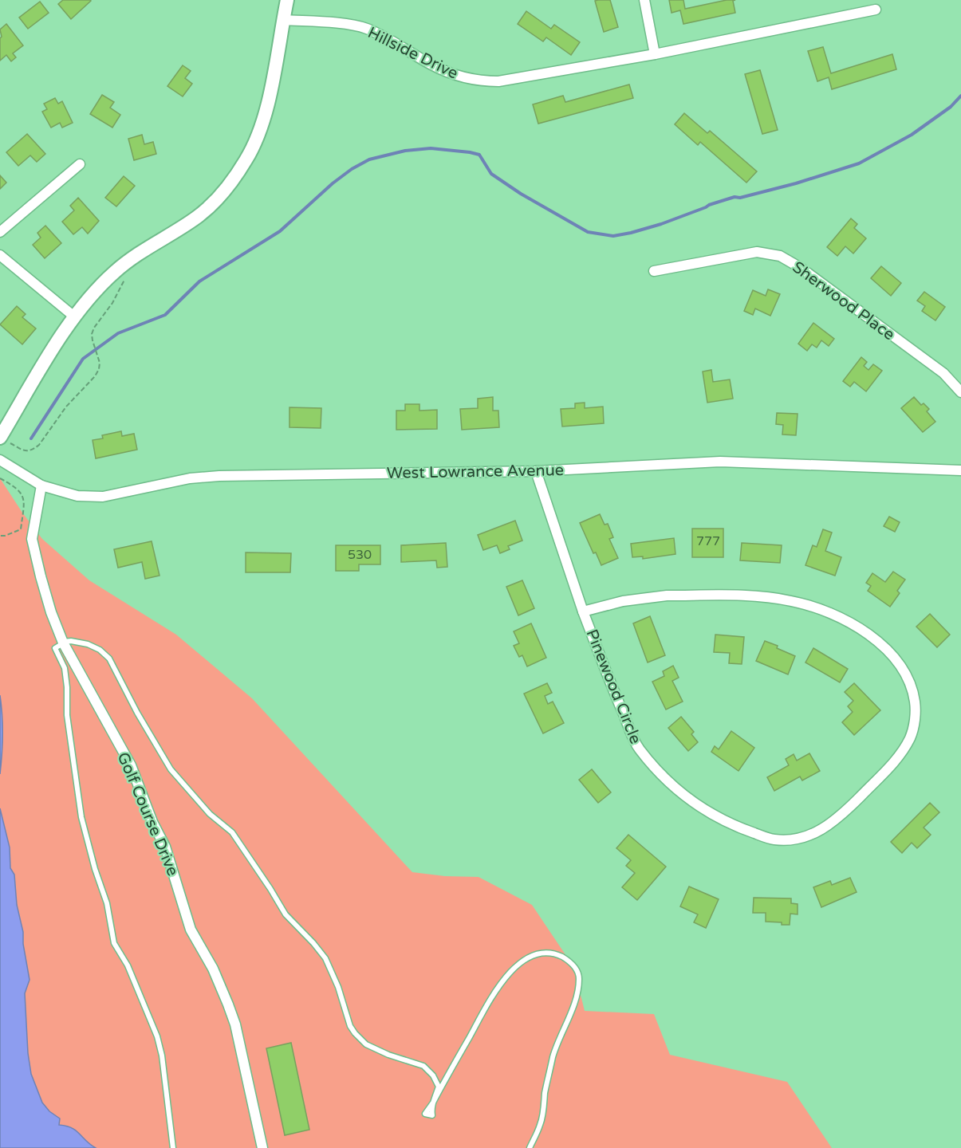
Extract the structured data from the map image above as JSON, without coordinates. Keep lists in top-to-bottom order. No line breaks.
{"streets":{"street":["Hillside Drive","Sherwood Place","West Lowrance Avenue","Pinewood Circle","Golf Course Drive"]},"crossings":[["West Lowrance Avenue","Pinewood Circle"],["West Lowrance Avenue","Golf Course Drive"]],"house_numbers":["777","530"]}
